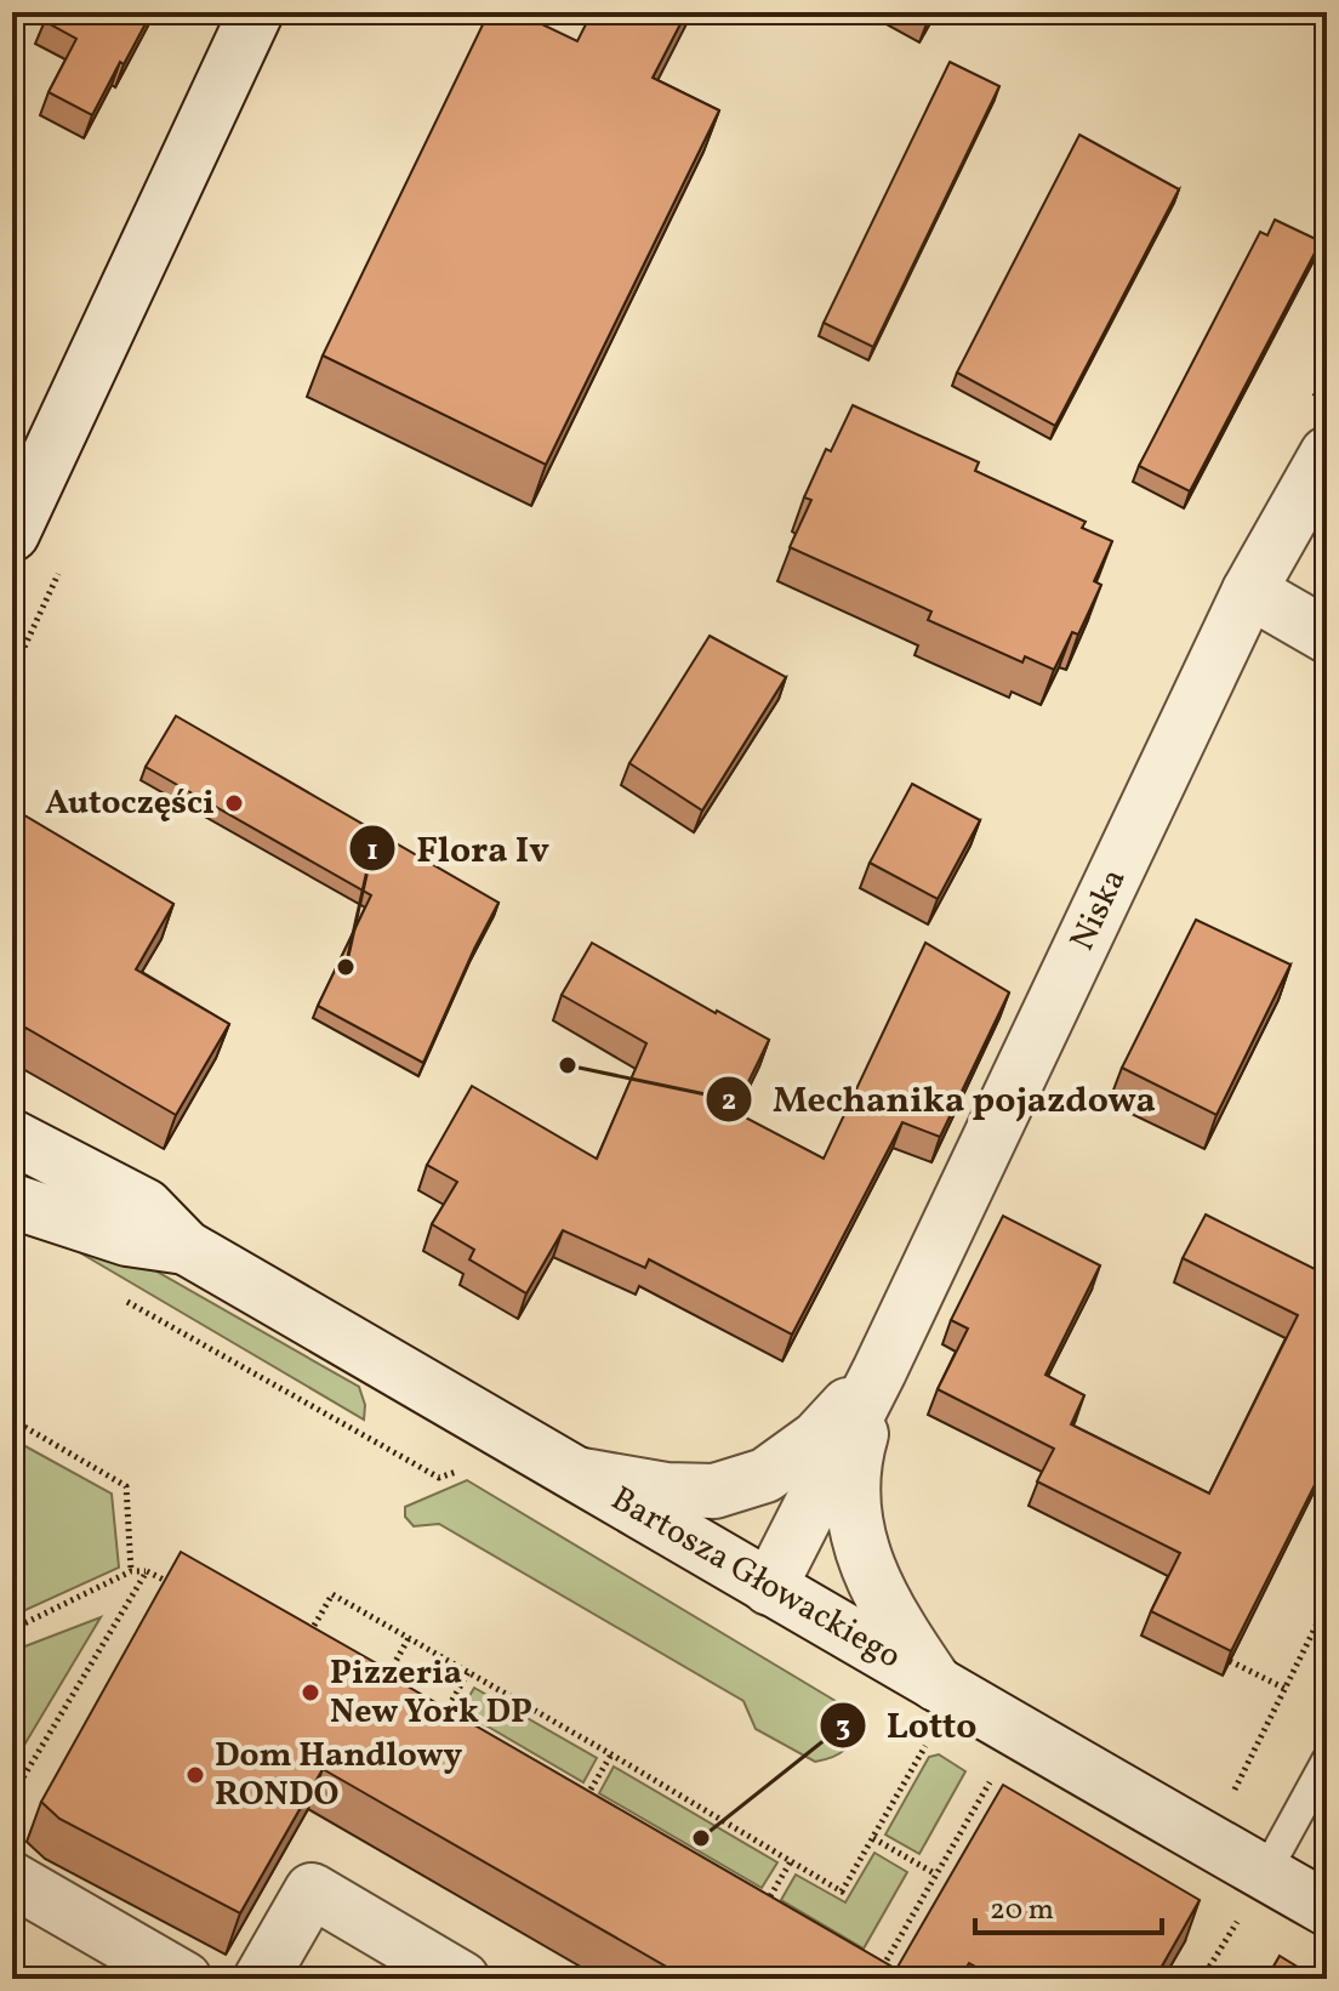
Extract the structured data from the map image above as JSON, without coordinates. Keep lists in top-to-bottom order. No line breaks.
{"streets":{"street":["Niska","Bartosza Głowackiego"]},"crossings":[["Niska","Bartosza Głowackiego"]],"places":["Autoczęści","Flora Iv","Mechanika pojazdowa","Pizzeria New York DP","Dom Handlowy RONDO","Lotto"],"scale_bar":"20 m"}
